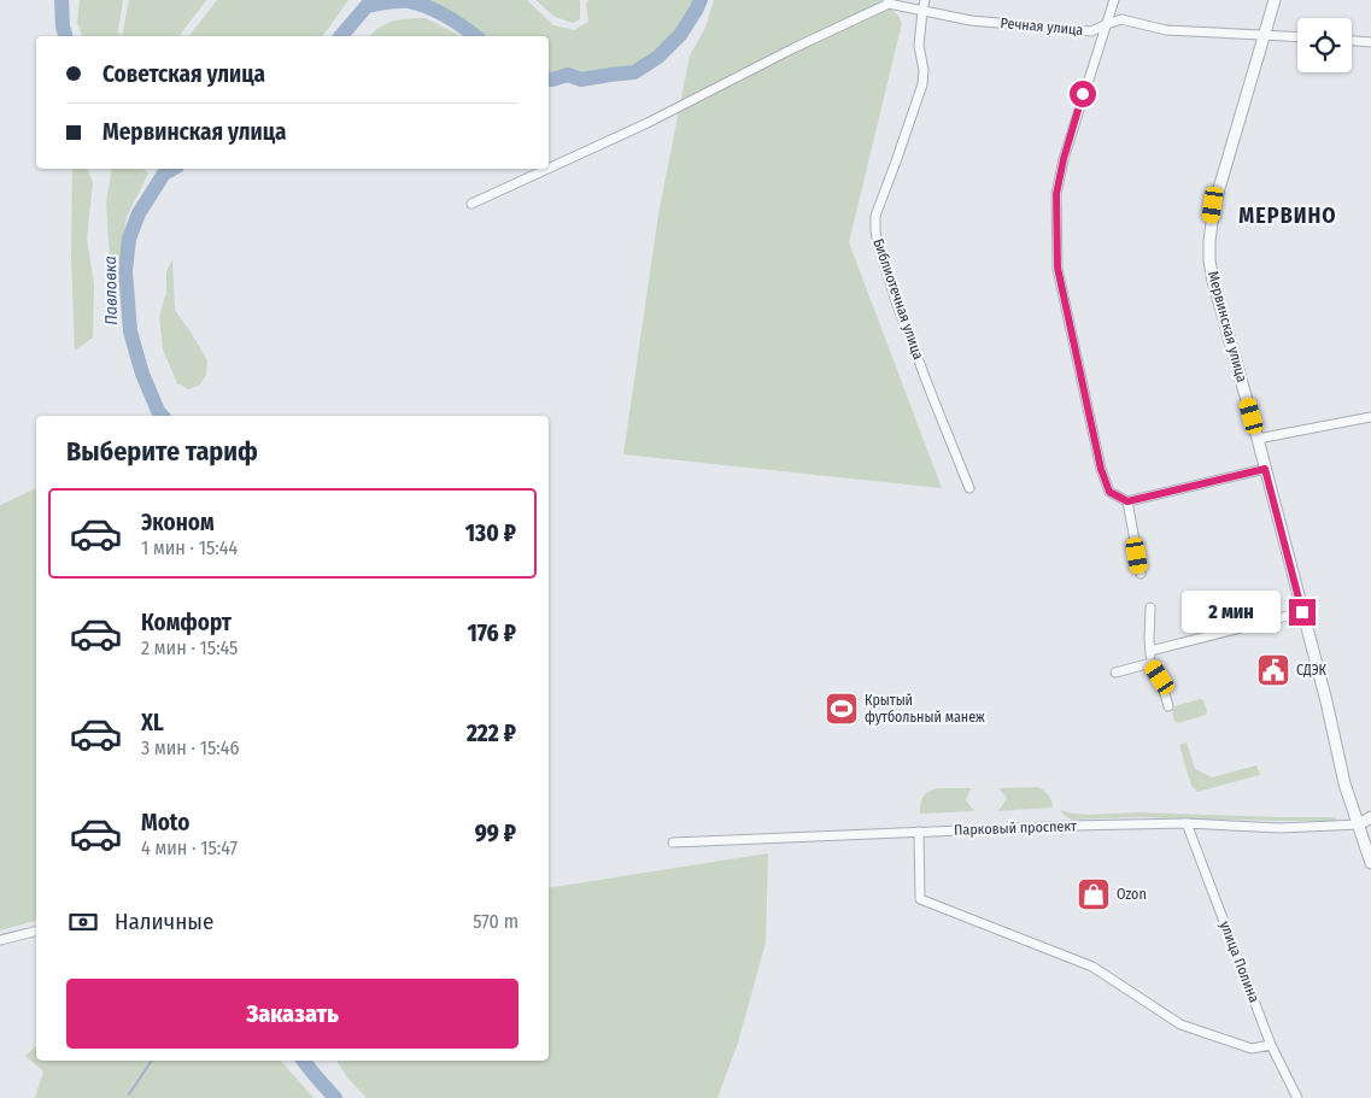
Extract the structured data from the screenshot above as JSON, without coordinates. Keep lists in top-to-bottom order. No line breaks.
{"streets":{"street":["Речная улица","Библиотечная улица","Мервинская улица","Парковый проспект","улица Полина"]},"crossings":[["Речная улица","Библиотечная улица"],["Речная улица","Мервинская улица"],["Мервинская улица","Парковый проспект"],["Парковый проспект","улица Полина"]],"districts":["МЕРВИНО"],"water":["Павловка"],"places":{"public building":["СДЭК"],"sports":["Крытый футбольный манеж"],"shop":["Ozon"]},"page":{"banner":["Советская улица","Мервинская улица"],"heading":"Выберите тариф","list":[{"name":"Эконом","note":"1 мин · 15:44","value":"130 ₽"},{"name":"Комфорт","note":"2 мин · 15:45","value":"176 ₽"},{"name":"XL","note":"3 мин · 15:46","value":"222 ₽"},{"name":"Moto","note":"4 мин · 15:47","value":"99 ₽"}],"bubble":"2 мин","pay":["Наличные","570 m"],"buttons":"Заказать"}}
